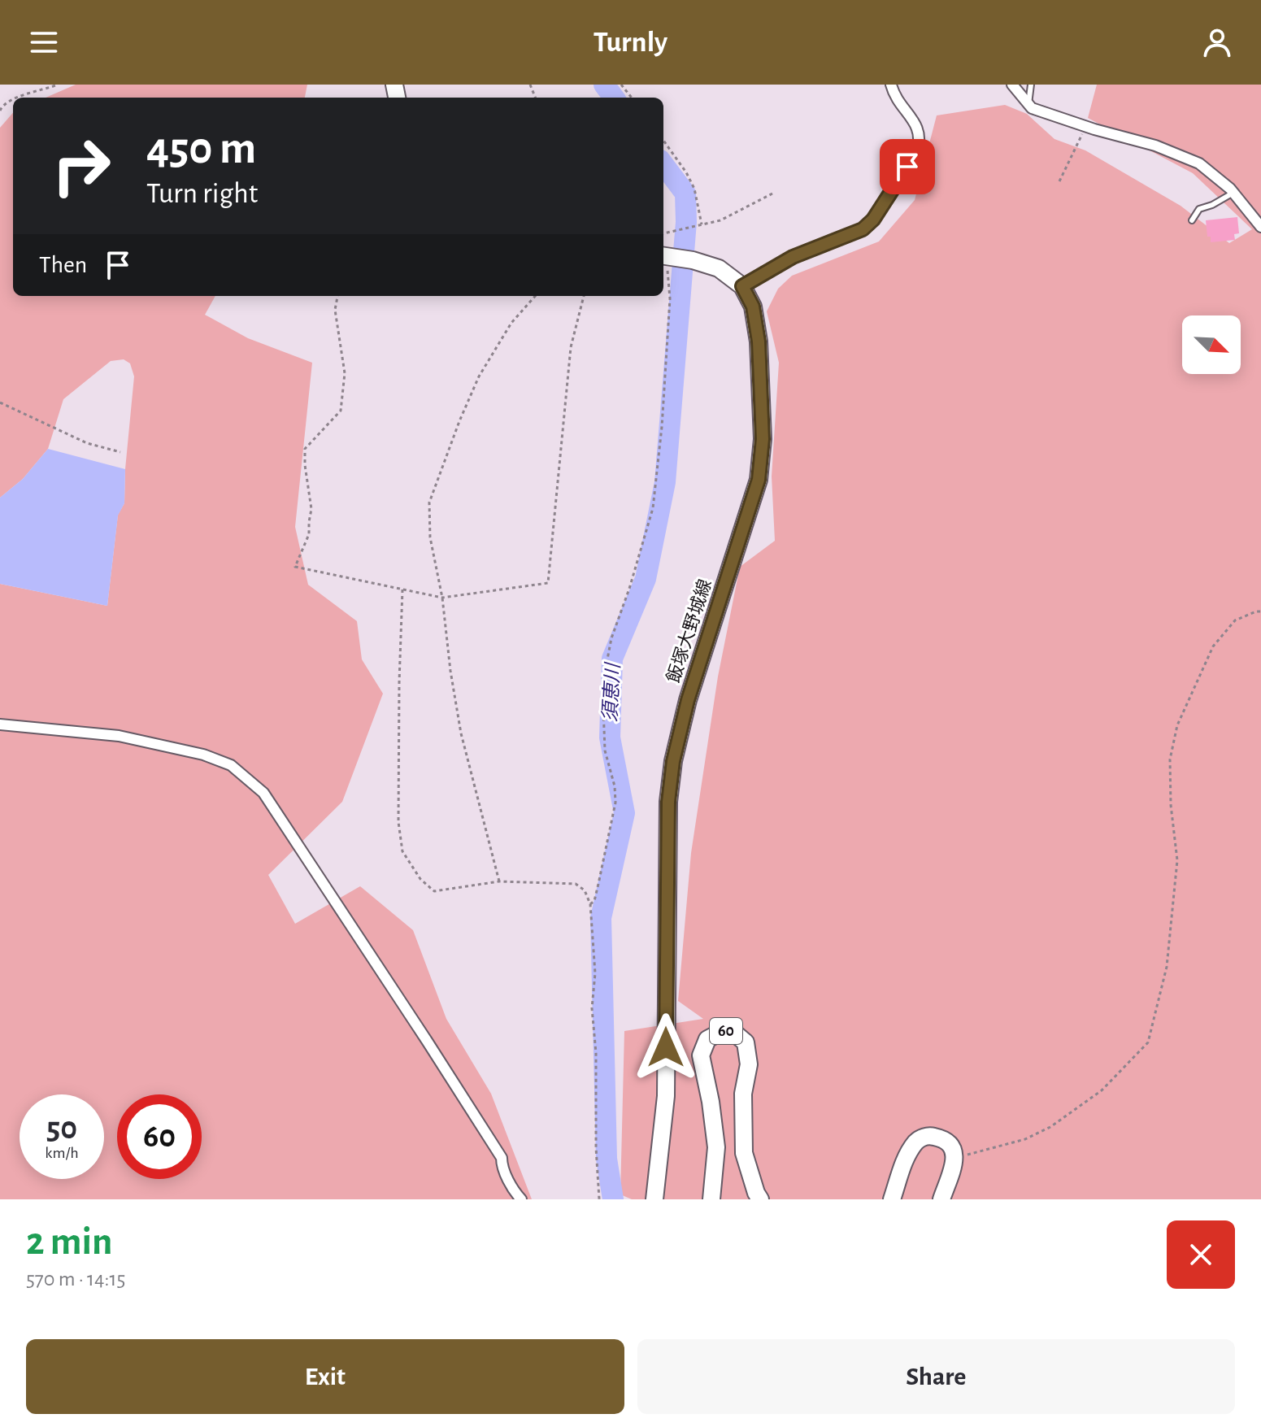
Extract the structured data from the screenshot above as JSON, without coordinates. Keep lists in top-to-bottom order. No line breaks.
{"streets":{"main road":["飯塚大野城線","60"]},"water":["須恵川"],"north":"bottom right","page":{"header":"Turnly","turn":["450 m","Turn right"],"then":"Then","speed":"50 km/h","limit":"60","heading":["2 min","570 m · 14:15"],"buttons":["Exit","Share"]}}
